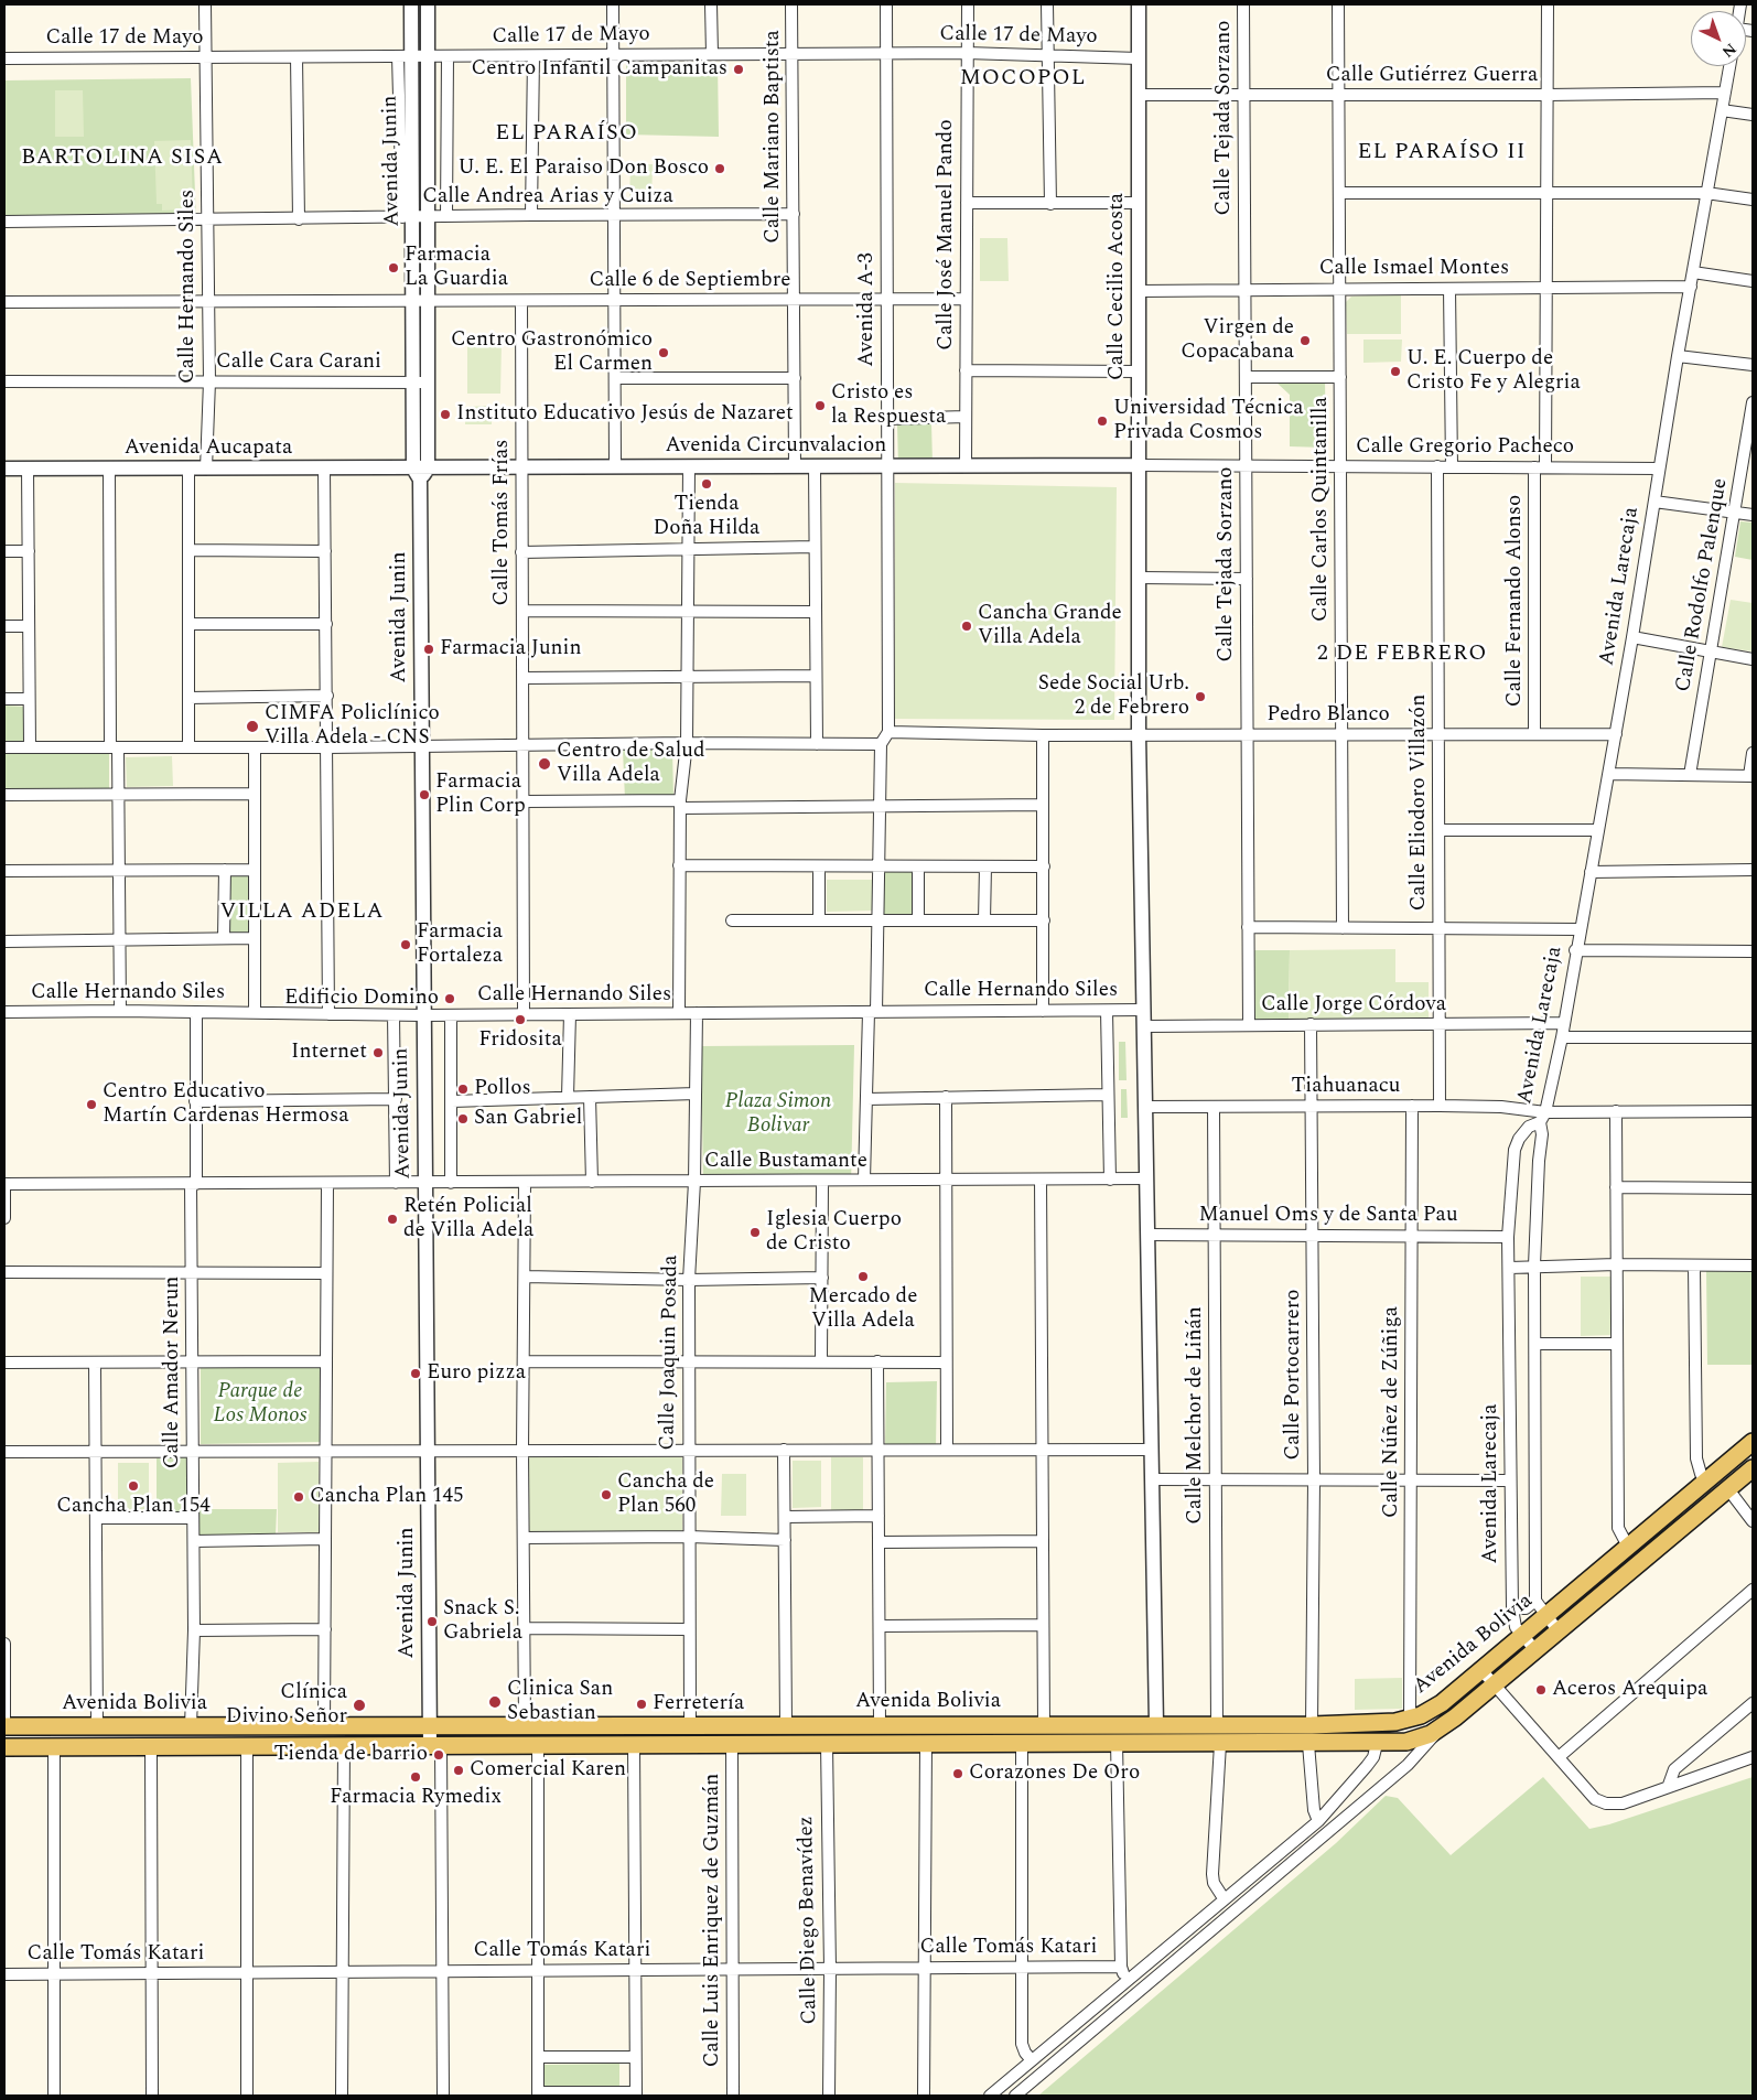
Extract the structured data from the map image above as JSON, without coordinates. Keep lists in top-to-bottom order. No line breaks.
{"streets":{"main road":["Avenida Bolivia"],"street":["Calle 17 de Mayo","Calle Gutiérrez Guerra","Calle Tejada Sorzano","Calle Mariano Baptista","Avenida Junin","Calle Andrea Arias y Cuiza","Calle José Manuel Pando","Calle Ismael Montes","Calle 6 de Septiembre","Calle Hernando Siles","Calle Cecilio Acosta","Avenida A-3","Calle Cara Carani","Avenida Circunvalacion","Calle Gregorio Pacheco","Avenida Aucapata","Calle Carlos Quintanilla","Calle Tomás Frías","Calle Rodolfo Palenque","Avenida Larecaja","Calle Fernando Alonso","Pedro Blanco","Calle Eliodoro Villazón","Calle Jorge Córdova","Tiahuanacu","Calle Bustamante","Manuel Oms y de Santa Pau","Calle Joaquin Posada","Calle Amador Nerun","Calle Portocarrero","Calle Núñez de Zúñiga","Calle Melchor de Liñán","Calle Luis Enriquez de Guzmán","Calle Diego Benavídez","Calle Tomás Katari"]},"crossings":[["Calle 17 de Mayo","Calle Mariano Baptista"],["Calle 17 de Mayo","Avenida Junin"],["Calle 17 de Mayo","Calle José Manuel Pando"],["Calle 17 de Mayo","Calle Hernando Siles"],["Calle 17 de Mayo","Calle Cecilio Acosta"],["Calle 17 de Mayo","Avenida A-3"],["Calle Gutiérrez Guerra","Calle Tejada Sorzano"],["Calle Gutiérrez Guerra","Calle Cecilio Acosta"],["Calle Gutiérrez Guerra","Calle Carlos Quintanilla"],["Calle Gutiérrez Guerra","Avenida Larecaja"],["Calle Gutiérrez Guerra","Calle Fernando Alonso"],["Calle Tejada Sorzano","Calle Ismael Montes"],["Calle Tejada Sorzano","Calle Gregorio Pacheco"],["Calle Tejada Sorzano","Pedro Blanco"],["Calle Tejada Sorzano","Calle Jorge Córdova"],["Calle Mariano Baptista","Calle Andrea Arias y Cuiza"],["Calle Mariano Baptista","Calle 6 de Septiembre"],["Calle Mariano Baptista","Avenida Circunvalacion"],["Avenida Junin","Calle Andrea Arias y Cuiza"],["Avenida Junin","Calle 6 de Septiembre"],["Avenida Junin","Calle Hernando Siles"],["Avenida Junin","Calle Cara Carani"],["Avenida Junin","Avenida Circunvalacion"],["Avenida Junin","Avenida Aucapata"],["Avenida Junin","Calle Bustamante"],["Avenida Junin","Avenida Bolivia"],["Calle Andrea Arias y Cuiza","Calle Hernando Siles"],["Calle José Manuel Pando","Calle 6 de Septiembre"],["Calle José Manuel Pando","Avenida Circunvalacion"],["Calle Ismael Montes","Calle Cecilio Acosta"],["Calle Ismael Montes","Calle Carlos Quintanilla"],["Calle Ismael Montes","Avenida Larecaja"],["Calle Ismael Montes","Calle Fernando Alonso"],["Calle 6 de Septiembre","Calle Hernando Siles"],["Calle 6 de Septiembre","Avenida A-3"],["Calle 6 de Septiembre","Calle Tomás Frías"],["Calle Hernando Siles","Calle Cecilio Acosta"],["Calle Hernando Siles","Calle Cara Carani"],["Calle Hernando Siles","Avenida Aucapata"],["Calle Hernando Siles","Calle Tomás Frías"],["Calle Hernando Siles","Calle Joaquin Posada"],["Calle Hernando Siles","Calle Amador Nerun"],["Calle Cecilio Acosta","Avenida Circunvalacion"],["Calle Cecilio Acosta","Calle Gregorio Pacheco"],["Calle Cecilio Acosta","Pedro Blanco"],["Calle Cecilio Acosta","Calle Jorge Córdova"],["Calle Cecilio Acosta","Tiahuanacu"],["Calle Cecilio Acosta","Calle Bustamante"],["Calle Cecilio Acosta","Manuel Oms y de Santa Pau"],["Calle Cecilio Acosta","Avenida Bolivia"],["Avenida A-3","Avenida Circunvalacion"],["Avenida A-3","Pedro Blanco"],["Avenida Circunvalacion","Calle Gregorio Pacheco"],["Avenida Circunvalacion","Avenida Aucapata"],["Avenida Circunvalacion","Calle Tomás Frías"],["Calle Gregorio Pacheco","Calle Carlos Quintanilla"],["Calle Gregorio Pacheco","Avenida Larecaja"],["Calle Gregorio Pacheco","Calle Fernando Alonso"],["Calle Gregorio Pacheco","Calle Eliodoro Villazón"],["Calle Carlos Quintanilla","Pedro Blanco"],["Avenida Larecaja","Pedro Blanco"],["Avenida Larecaja","Calle Jorge Córdova"],["Avenida Larecaja","Tiahuanacu"],["Avenida Larecaja","Manuel Oms y de Santa Pau"],["Avenida Larecaja","Avenida Bolivia"],["Calle Fernando Alonso","Pedro Blanco"],["Pedro Blanco","Calle Eliodoro Villazón"],["Calle Eliodoro Villazón","Calle Jorge Córdova"],["Calle Eliodoro Villazón","Tiahuanacu"],["Calle Jorge Córdova","Calle Portocarrero"],["Tiahuanacu","Calle Portocarrero"],["Tiahuanacu","Calle Núñez de Zúñiga"],["Tiahuanacu","Calle Melchor de Liñán"],["Calle Bustamante","Calle Joaquin Posada"],["Calle Bustamante","Calle Amador Nerun"],["Manuel Oms y de Santa Pau","Calle Portocarrero"],["Manuel Oms y de Santa Pau","Calle Núñez de Zúñiga"],["Manuel Oms y de Santa Pau","Calle Melchor de Liñán"],["Calle Joaquin Posada","Avenida Bolivia"],["Calle Amador Nerun","Avenida Bolivia"],["Calle Portocarrero","Avenida Bolivia"],["Calle Núñez de Zúñiga","Avenida Bolivia"],["Calle Melchor de Liñán","Avenida Bolivia"],["Avenida Bolivia","Calle Luis Enriquez de Guzmán"],["Avenida Bolivia","Calle Diego Benavídez"],["Calle Luis Enriquez de Guzmán","Calle Tomás Katari"],["Calle Diego Benavídez","Calle Tomás Katari"]],"districts":["MOCOPOL","EL PARAÍSO","EL PARAÍSO II","BARTOLINA SISA","2 DE FEBRERO","VILLA ADELA"],"parks":["Plaza Simon Bolivar","Parque de Los Monos"],"places":["Centro Infantil Campanitas","U. E. El Paraiso Don Bosco","Farmacia La Guardia","Virgen de Copacabana","Centro Gastronómico El Carmen","U. E. Cuerpo de Cristo Fe y Alegria","Cristo es la Respuesta","Instituto Educativo Jesús de Nazaret","Universidad Técnica Privada Cosmos","Tienda Doña Hilda","Cancha Grande Villa Adela","Farmacia Junin","Sede Social Urb. 2 de Febrero","CIMFA Policlínico Villa Adela - CNS","Centro de Salud Villa Adela","Farmacia Plin Corp","Farmacia Fortaleza","Edificio Domino","Fridosita","Internet","Pollos","Centro Educativo Martín Cardenas Hermosa","San Gabriel","Retén Policial de Villa Adela","Iglesia Cuerpo de Cristo","Mercado de Villa Adela","Euro pizza","Cancha Plan 154","Cancha de Plan 560","Cancha Plan 145","Snack S. Gabriela","Aceros Arequipa","Clinica San Sebastian","Ferretería","Clínica Divino Señor","Tienda de barrio","Comercial Karen","Corazones De Oro","Farmacia Rymedix"],"north":"bottom right"}
